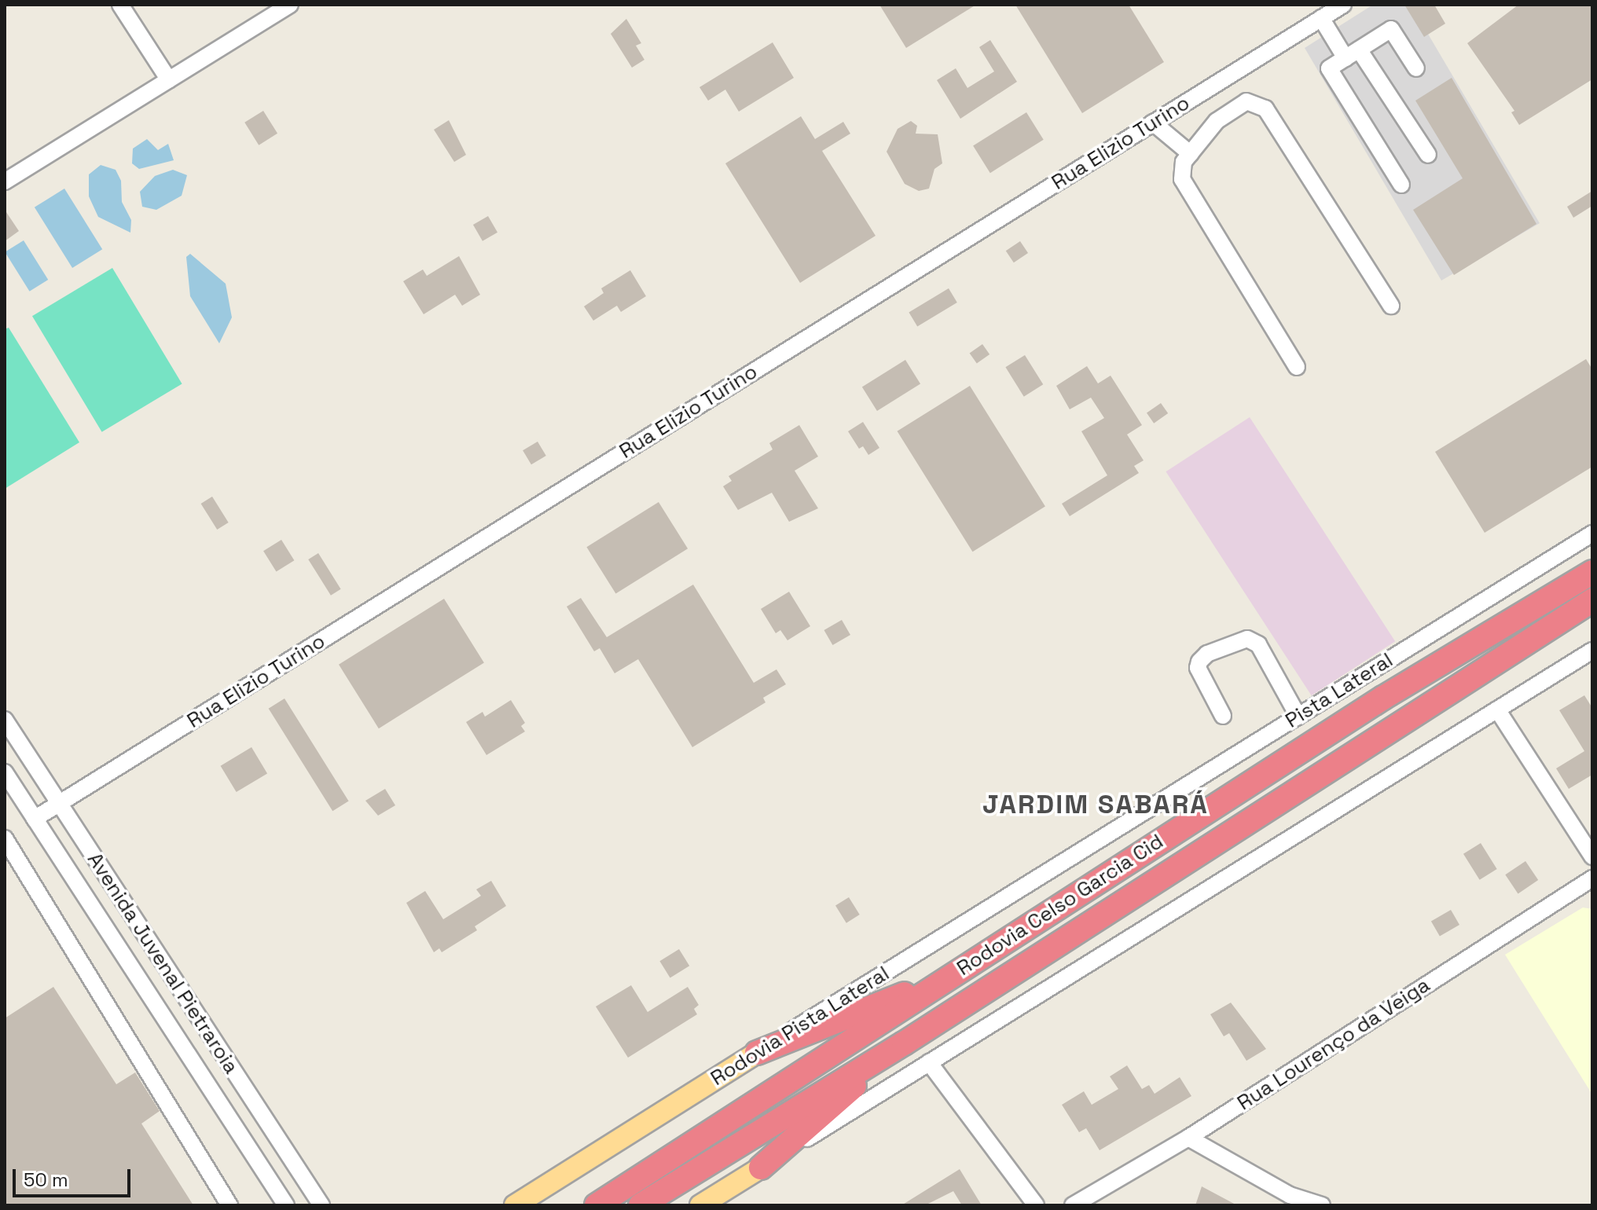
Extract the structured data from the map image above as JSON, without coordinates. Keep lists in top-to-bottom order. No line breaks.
{"streets":{"highway":["Rodovia Celso Garcia Cid"],"main road":["Rodovia Pista Lateral"],"street":["Rua Elizio Turino","Pista Lateral","Avenida Juvenal Pietraroia","Rua Lourenço da Veiga"]},"crossings":[["Rua Elizio Turino","Avenida Juvenal Pietraroia"],["Pista Lateral","Rodovia Pista Lateral"]],"districts":["JARDIM SABARÁ"],"scale_bar":"50 m"}
